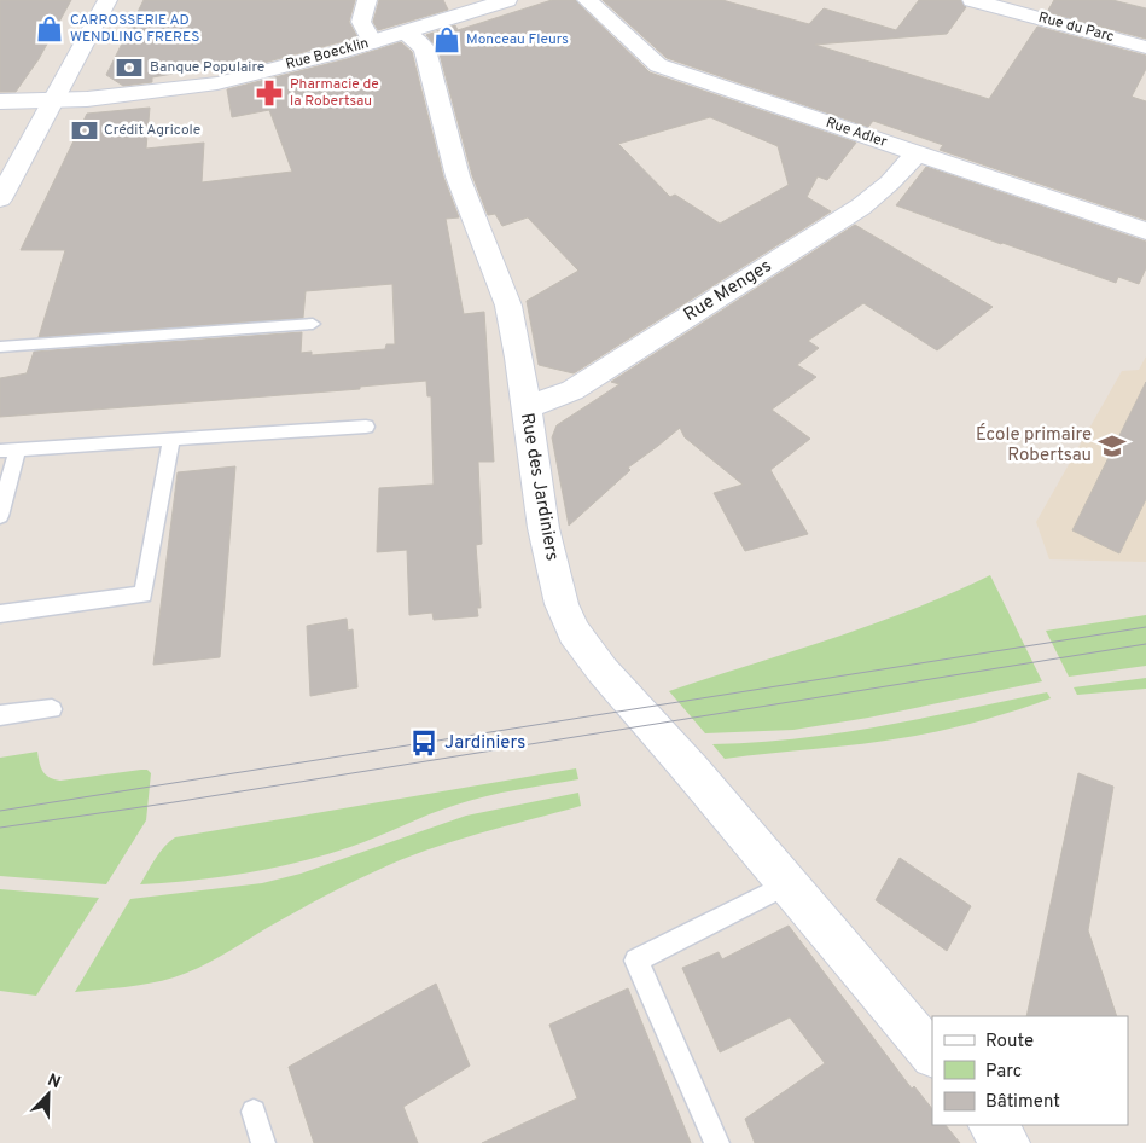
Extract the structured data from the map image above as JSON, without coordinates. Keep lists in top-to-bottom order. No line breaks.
{"streets":{"street":["Rue du Parc","Rue Boecklin","Rue Adler","Rue Menges","Rue des Jardiniers"]},"crossings":[["Rue Boecklin","Rue des Jardiniers"],["Rue Adler","Rue Menges"],["Rue Menges","Rue des Jardiniers"]],"places":{"shop":["CARROSSERIE AD WENDLING FRERES","Monceau Fleurs"],"bank":["Banque Populaire","Crédit Agricole"],"pharmacy":["Pharmacie de la Robertsau"],"school or university":["École primaire Robertsau"],"bus stop":["Jardiniers"]},"legend":["Route","Parc","Bâtiment"],"north":"top right"}
